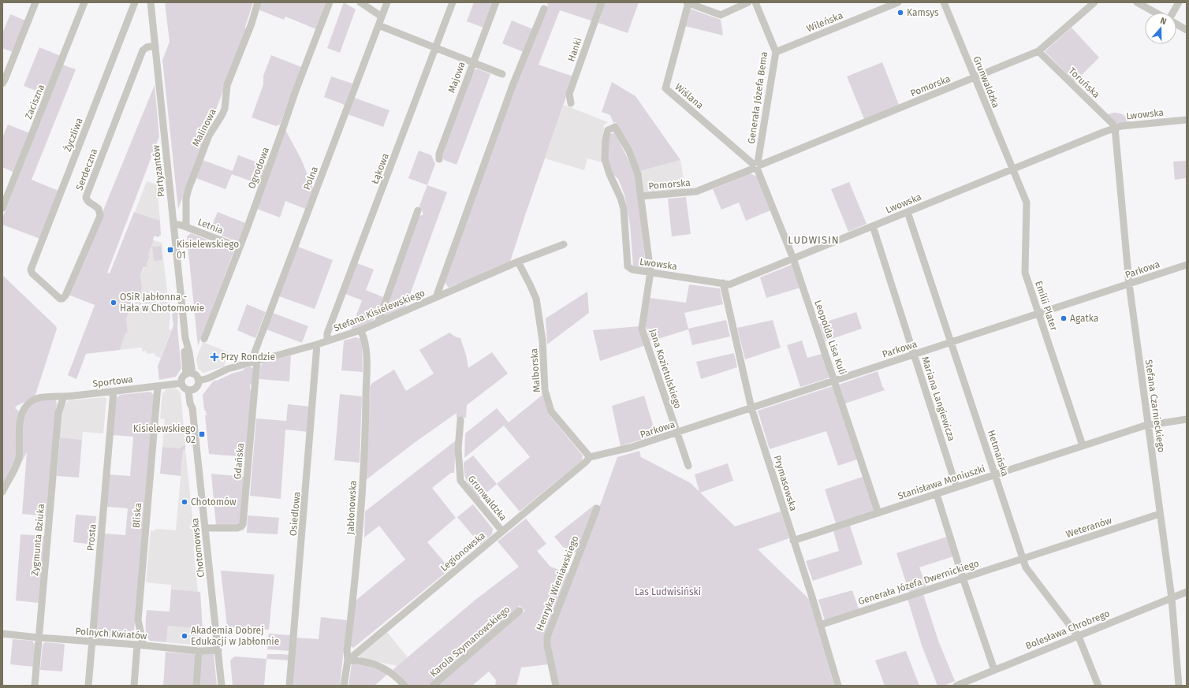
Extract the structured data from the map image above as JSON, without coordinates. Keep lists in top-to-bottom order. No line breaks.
{"streets":{"street":["Wileńska","Hanki","Majowa","Grunwaldzka","Toruńska","Pomorska","Wiślana","Generała Józefa Bema","Zaciszna","Lwowska","Malinowa","Życzliwa","Ogrodowa","Łąkowa","Serdeczna","Partyzantów","Polna","Letnia","Parkowa","Emilii Plater","Stefana Kisielewskiego","Leopolda Lisa Kuli","Jana Kozietulskiego","Malborska","Sportowa","Mariana Langiewicza","Stefana Czarnieckiego","Hetmańska","Gdańska","Stanisława Moniuszki","Prymasowska","Jabłonowska","Osiedlowa","Bliska","Weteranów","Prosta","Zygmunta Bziuka","Chotomowska","Legionowska","Generała Józefa Dwernickiego","Henryka Wieniawskiego","Bolesława Chrobrego","Polnych Kwiatów","Karola Szymanowskiego"]},"crossings":[["Wileńska","Generała Józefa Bema"],["Grunwaldzka","Pomorska"],["Grunwaldzka","Lwowska"],["Grunwaldzka","Emilii Plater"],["Grunwaldzka","Legionowska"],["Toruńska","Pomorska"],["Toruńska","Lwowska"],["Toruńska","Stefana Czarnieckiego"],["Pomorska","Wiślana"],["Pomorska","Generała Józefa Bema"],["Pomorska","Leopolda Lisa Kuli"],["Pomorska","Jana Kozietulskiego"],["Wiślana","Generała Józefa Bema"],["Wiślana","Leopolda Lisa Kuli"],["Generała Józefa Bema","Leopolda Lisa Kuli"],["Lwowska","Emilii Plater"],["Lwowska","Leopolda Lisa Kuli"],["Lwowska","Jana Kozietulskiego"],["Lwowska","Mariana Langiewicza"],["Lwowska","Stefana Czarnieckiego"],["Lwowska","Hetmańska"],["Lwowska","Prymasowska"],["Malinowa","Letnia"],["Życzliwa","Serdeczna"],["Ogrodowa","Letnia"],["Łąkowa","Stefana Kisielewskiego"],["Serdeczna","Partyzantów"],["Partyzantów","Letnia"],["Partyzantów","Stefana Kisielewskiego"],["Partyzantów","Sportowa"],["Partyzantów","Chotomowska"],["Polna","Stefana Kisielewskiego"],["Polna","Gdańska"],["Parkowa","Emilii Plater"],["Parkowa","Leopolda Lisa Kuli"],["Parkowa","Jana Kozietulskiego"],["Parkowa","Malborska"],["Parkowa","Mariana Langiewicza"],["Parkowa","Stefana Czarnieckiego"],["Parkowa","Hetmańska"],["Parkowa","Prymasowska"],["Parkowa","Legionowska"],["Emilii Plater","Stanisława Moniuszki"],["Stefana Kisielewskiego","Malborska"],["Stefana Kisielewskiego","Sportowa"],["Stefana Kisielewskiego","Gdańska"],["Stefana Kisielewskiego","Jabłonowska"],["Stefana Kisielewskiego","Osiedlowa"],["Stefana Kisielewskiego","Chotomowska"],["Leopolda Lisa Kuli","Stanisława Moniuszki"],["Malborska","Legionowska"],["Sportowa","Bliska"],["Sportowa","Prosta"],["Sportowa","Zygmunta Bziuka"],["Sportowa","Chotomowska"],["Mariana Langiewicza","Stanisława Moniuszki"],["Stefana Czarnieckiego","Stanisława Moniuszki"],["Stefana Czarnieckiego","Weteranów"],["Stefana Czarnieckiego","Bolesława Chrobrego"],["Hetmańska","Stanisława Moniuszki"],["Hetmańska","Weteranów"],["Hetmańska","Generała Józefa Dwernickiego"],["Hetmańska","Bolesława Chrobrego"],["Gdańska","Chotomowska"],["Stanisława Moniuszki","Prymasowska"],["Prymasowska","Generała Józefa Dwernickiego"],["Jabłonowska","Legionowska"],["Bliska","Polnych Kwiatów"],["Weteranów","Generała Józefa Dwernickiego"],["Prosta","Polnych Kwiatów"],["Zygmunta Bziuka","Polnych Kwiatów"],["Chotomowska","Polnych Kwiatów"]],"districts":["LUDWISIN"],"parks":["Las Ludwisiński"],"places":{"other":["Kamsys","OSiR Jabłonna - Hała w Chotomowie","Agatka","Chotomów","Akademia Dobrej Edukacji w Jabłonnie"],"transit":["Kisielewskiego 01","Kisielewskiego 02"],"health":["Przy Rondzie"]},"north":"top"}
